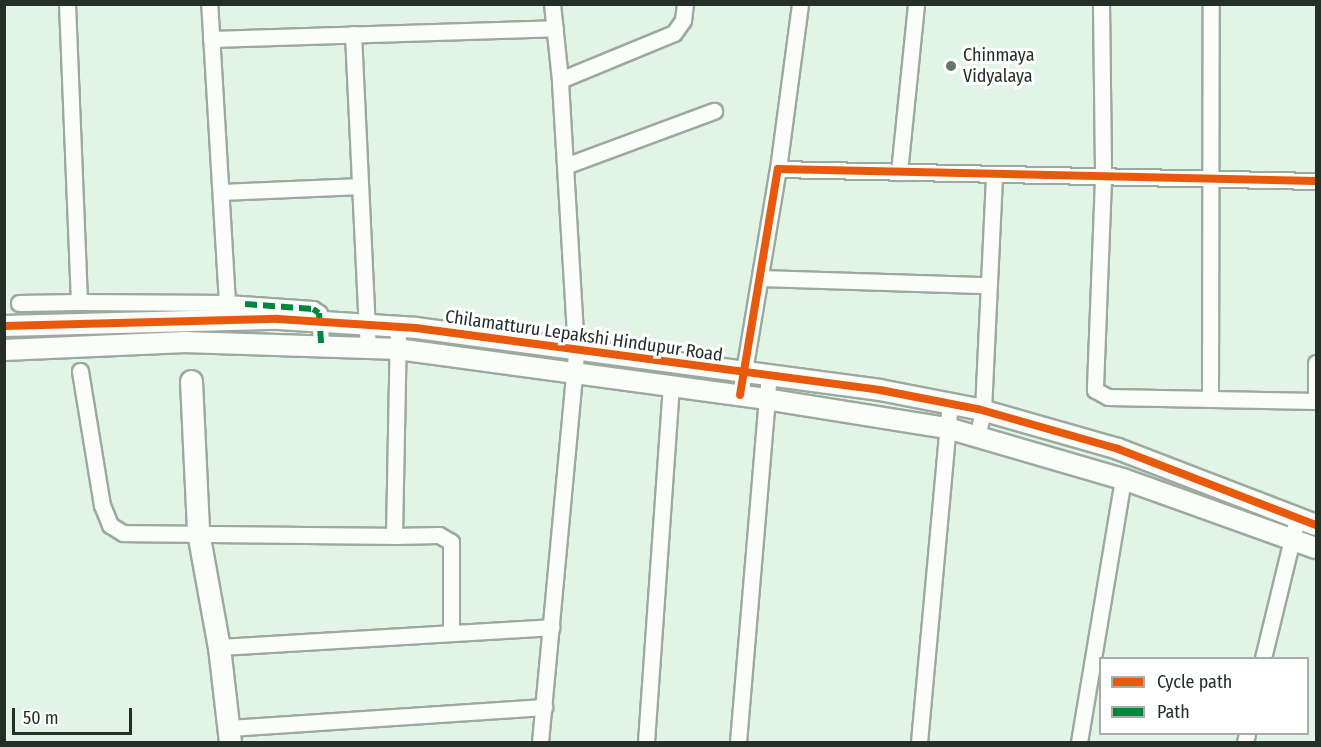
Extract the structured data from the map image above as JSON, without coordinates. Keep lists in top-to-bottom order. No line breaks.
{"streets":{"street":["Chilamatturu Lepakshi Hindupur Road"]},"places":["Chinmaya Vidyalaya"],"legend":["Cycle path","Path"],"scale_bar":"50 m"}
